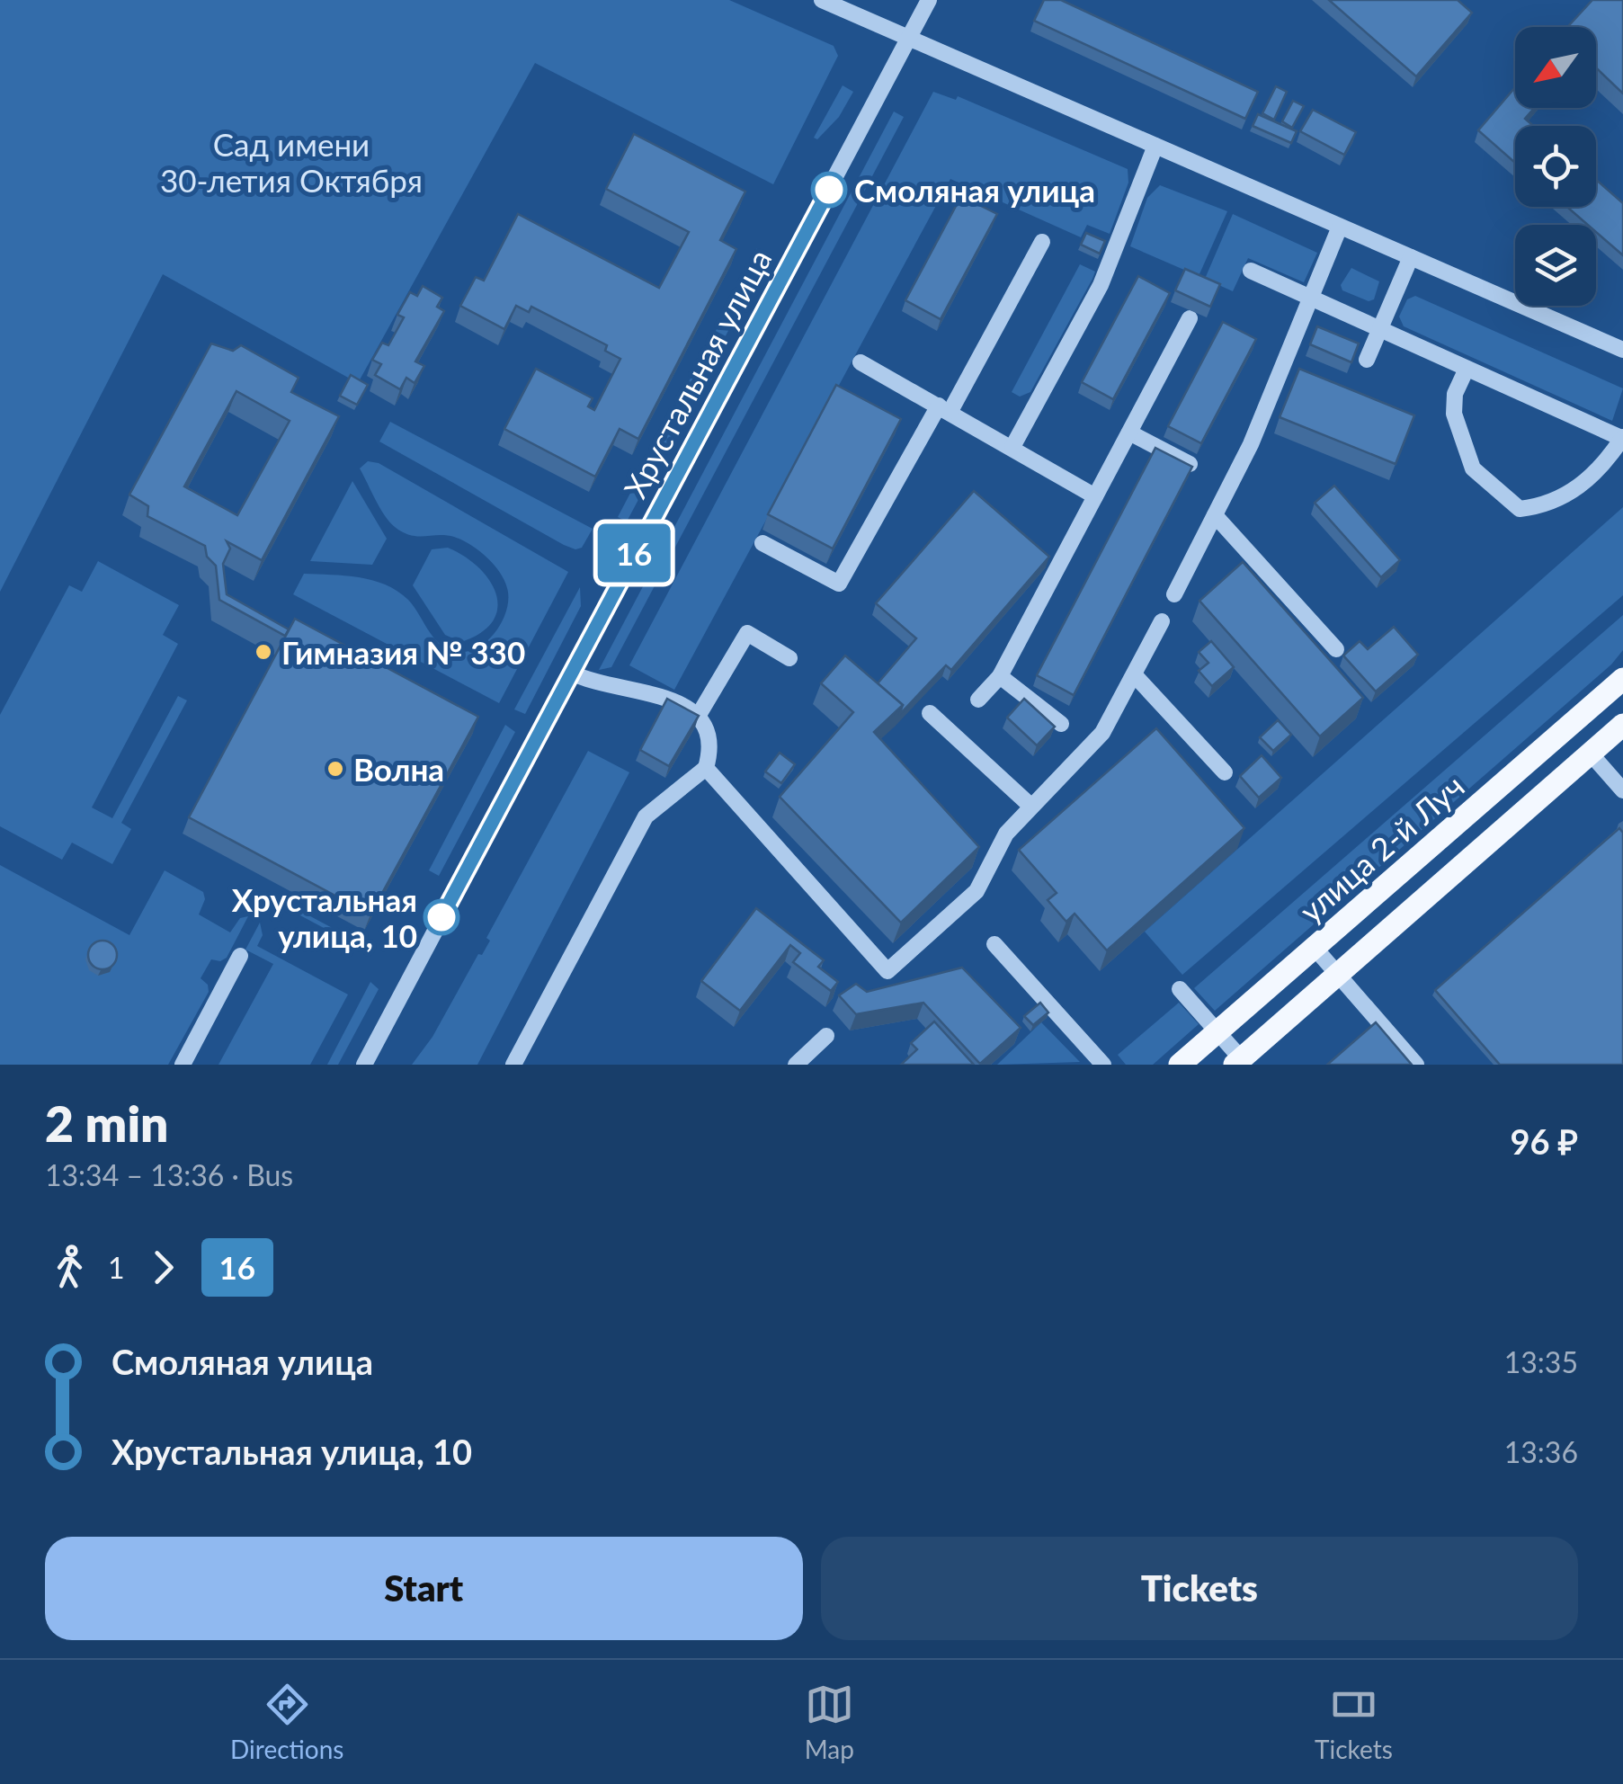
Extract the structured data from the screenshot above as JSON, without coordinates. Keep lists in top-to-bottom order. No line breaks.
{"streets":{"main road":["улица 2-й Луч"],"street":["Хрустальная улица"]},"parks":["Сад имени 30-летия Октября"],"places":["Смоляная улица","Гимназия № 330","Волна","Хрустальная улица, 10"],"lines":["bus line 16"],"north":"bottom left","page":{"on_map":"16","heading":["2 min","13:34 – 13:36 · Bus","96 ₽"],"legs":["1","16"],"list":[{"name":"Смоляная улица","value":"13:35"},{"name":"Хрустальная улица, 10","value":"13:36"}],"buttons":["Start","Tickets"],"tabs":["Directions","Map","Tickets"]}}
